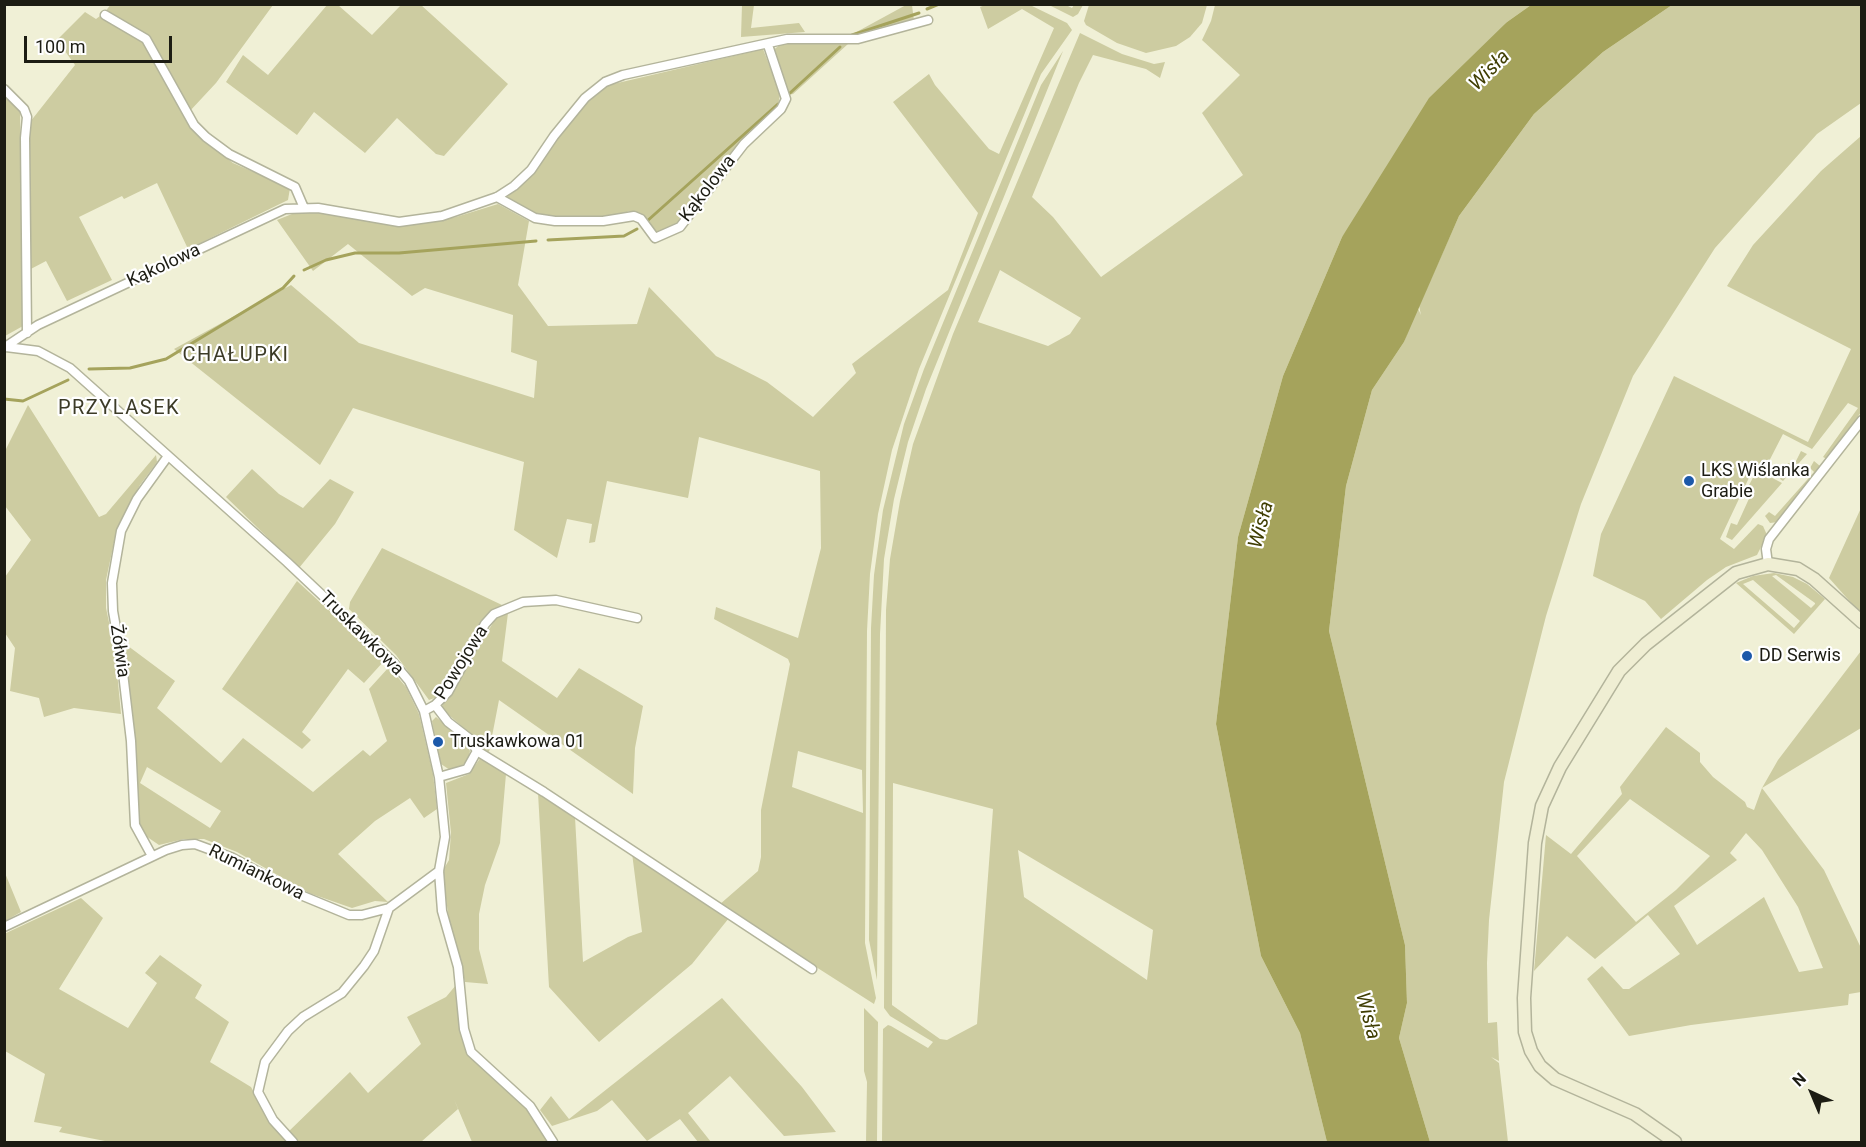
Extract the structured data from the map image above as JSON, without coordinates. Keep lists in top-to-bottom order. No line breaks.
{"streets":{"street":["Kąkolowa","Truskawkowa","Żółwia","Powojowa","Rumiankowa"]},"crossings":[["Kąkolowa","Truskawkowa"],["Truskawkowa","Żółwia"],["Truskawkowa","Powojowa"],["Truskawkowa","Rumiankowa"],["Żółwia","Rumiankowa"]],"districts":["CHAŁUPKI","PRZYLASEK"],"water":["Wisła"],"places":["LKS Wiślanka Grabie","DD Serwis","Truskawkowa 01"],"scale_bar":"100 m","north":"top left"}
